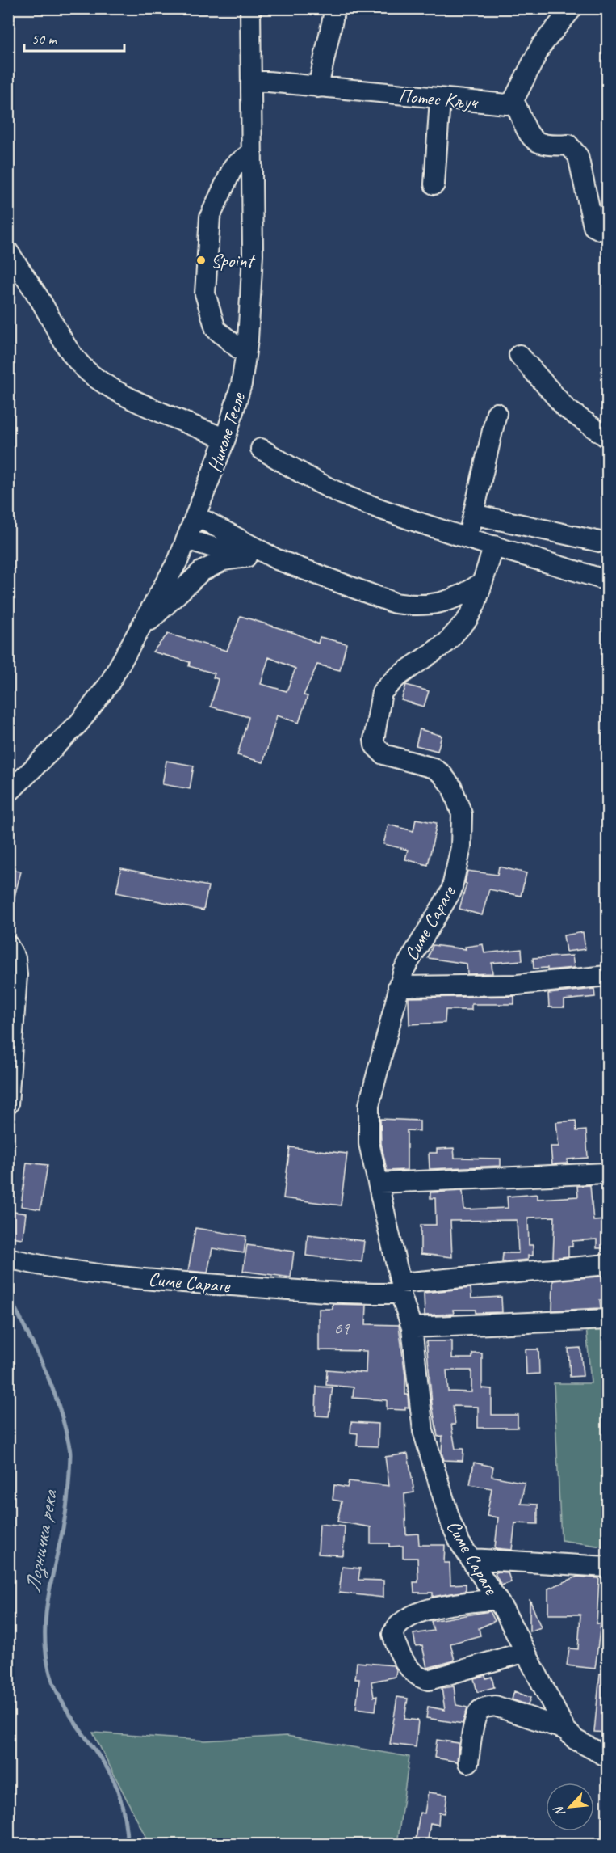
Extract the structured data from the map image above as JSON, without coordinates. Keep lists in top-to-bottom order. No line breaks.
{"streets":{"street":["Потес Кључ","Николе Тесле","Симе Сараге"]},"crossings":[["Потес Кључ","Николе Тесле"]],"water":["Лозничка река"],"places":["Spoint"],"house_numbers":["69"],"scale_bar":"50 m","north":"bottom left"}
